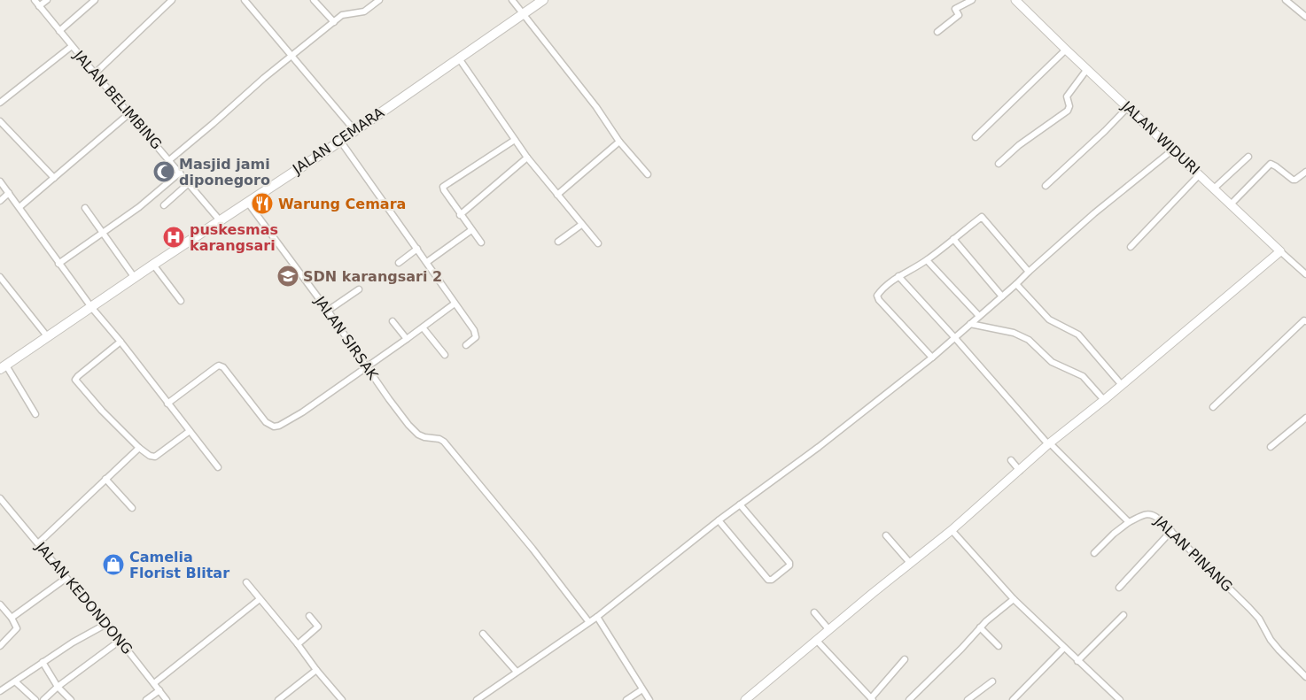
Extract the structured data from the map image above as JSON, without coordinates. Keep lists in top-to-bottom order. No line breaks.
{"streets":{"main road":["JALAN WIDURI","JALAN CEMARA"],"street":["JALAN BELIMBING","JALAN SIRSAK","JALAN PINANG","JALAN KEDONDONG"]},"crossings":[["JALAN BELIMBING","JALAN CEMARA"],["JALAN CEMARA","JALAN SIRSAK"]],"places":{"mosque":["Masjid jami diponegoro"],"restaurant":["Warung Cemara"],"hospital":["puskesmas karangsari"],"school or university":["SDN karangsari 2"],"shop":["Camelia Florist Blitar"]}}
